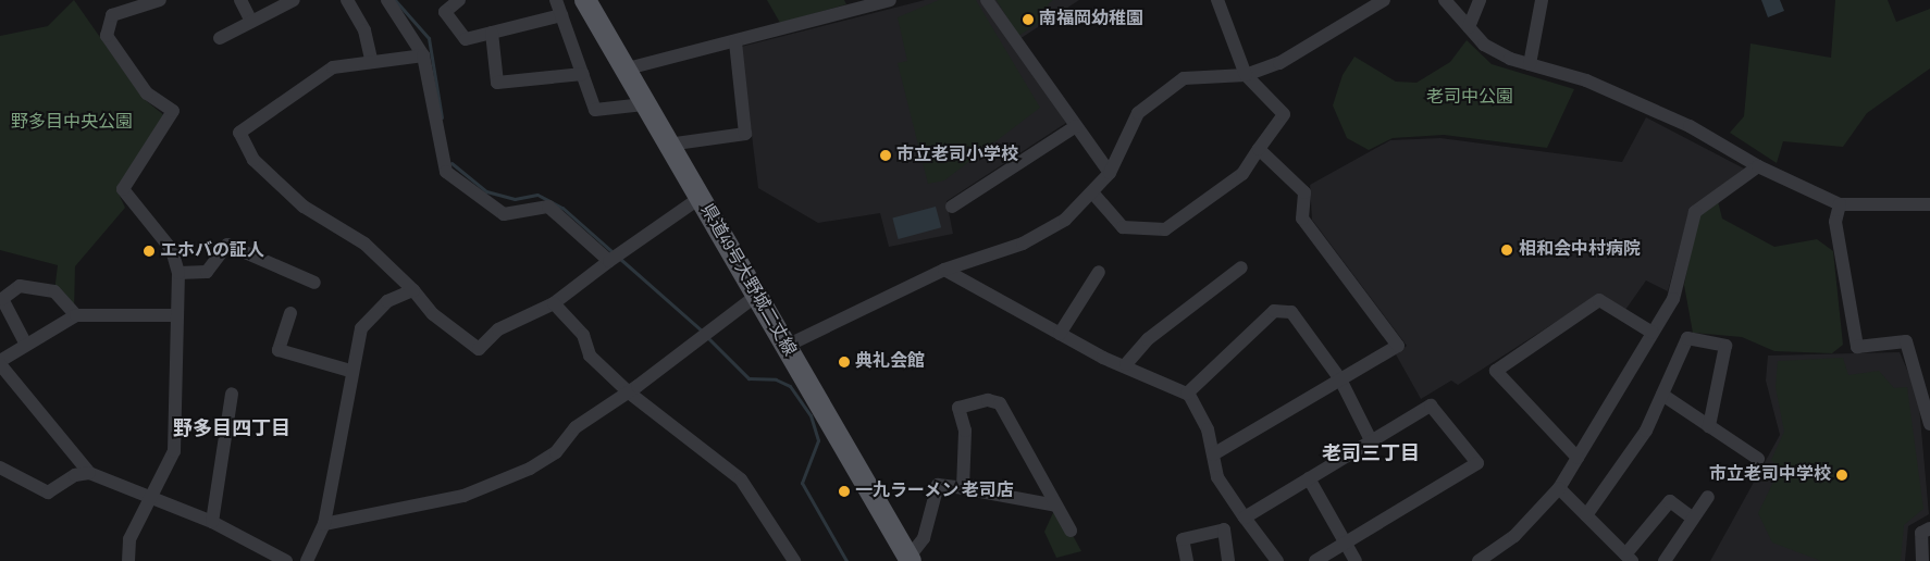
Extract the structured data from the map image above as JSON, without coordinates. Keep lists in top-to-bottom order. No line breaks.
{"streets":{"main road":["県道49号大野城二丈線"]},"districts":["野多目四丁目","老司三丁目"],"parks":["老司中公園","野多目中央公園"],"places":["南福岡幼稚園","市立老司小学校","相和会中村病院","エホバの証人","典礼会館","市立老司中学校","一九ラーメン 老司店"]}
